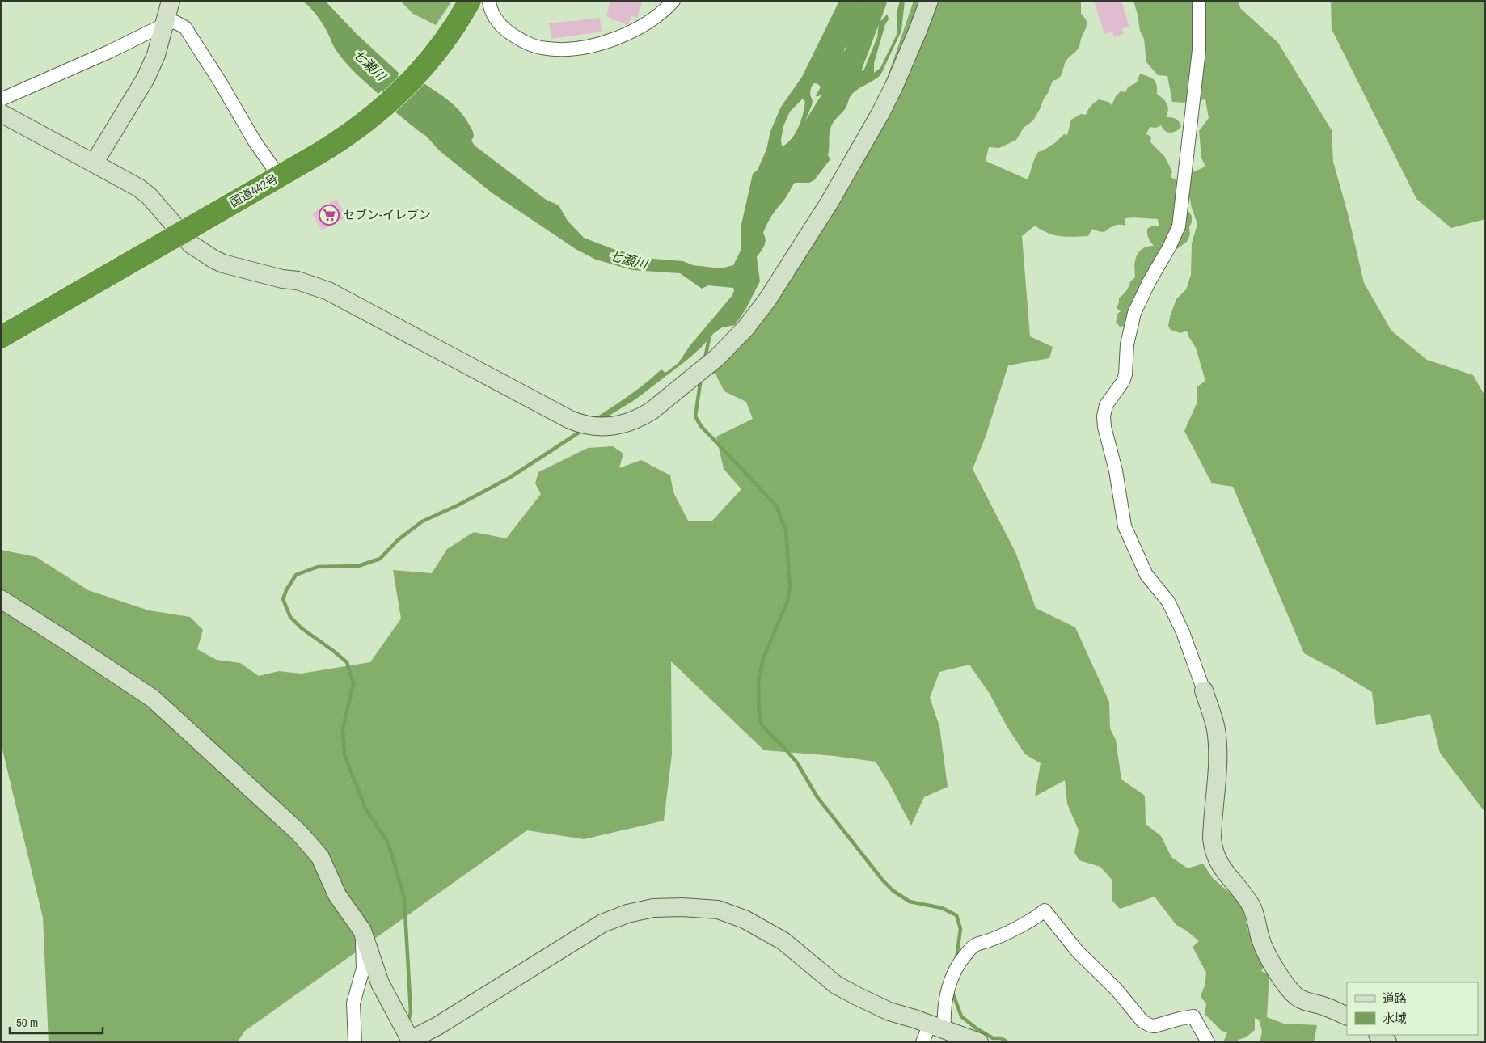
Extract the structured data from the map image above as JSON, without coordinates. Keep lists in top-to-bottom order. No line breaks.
{"streets":{"highway":["国道442号"]},"water":["七瀬川"],"places":{"supermarket":["セブン-イレブン"]},"legend":["道路","水域"],"scale_bar":"50 m"}
